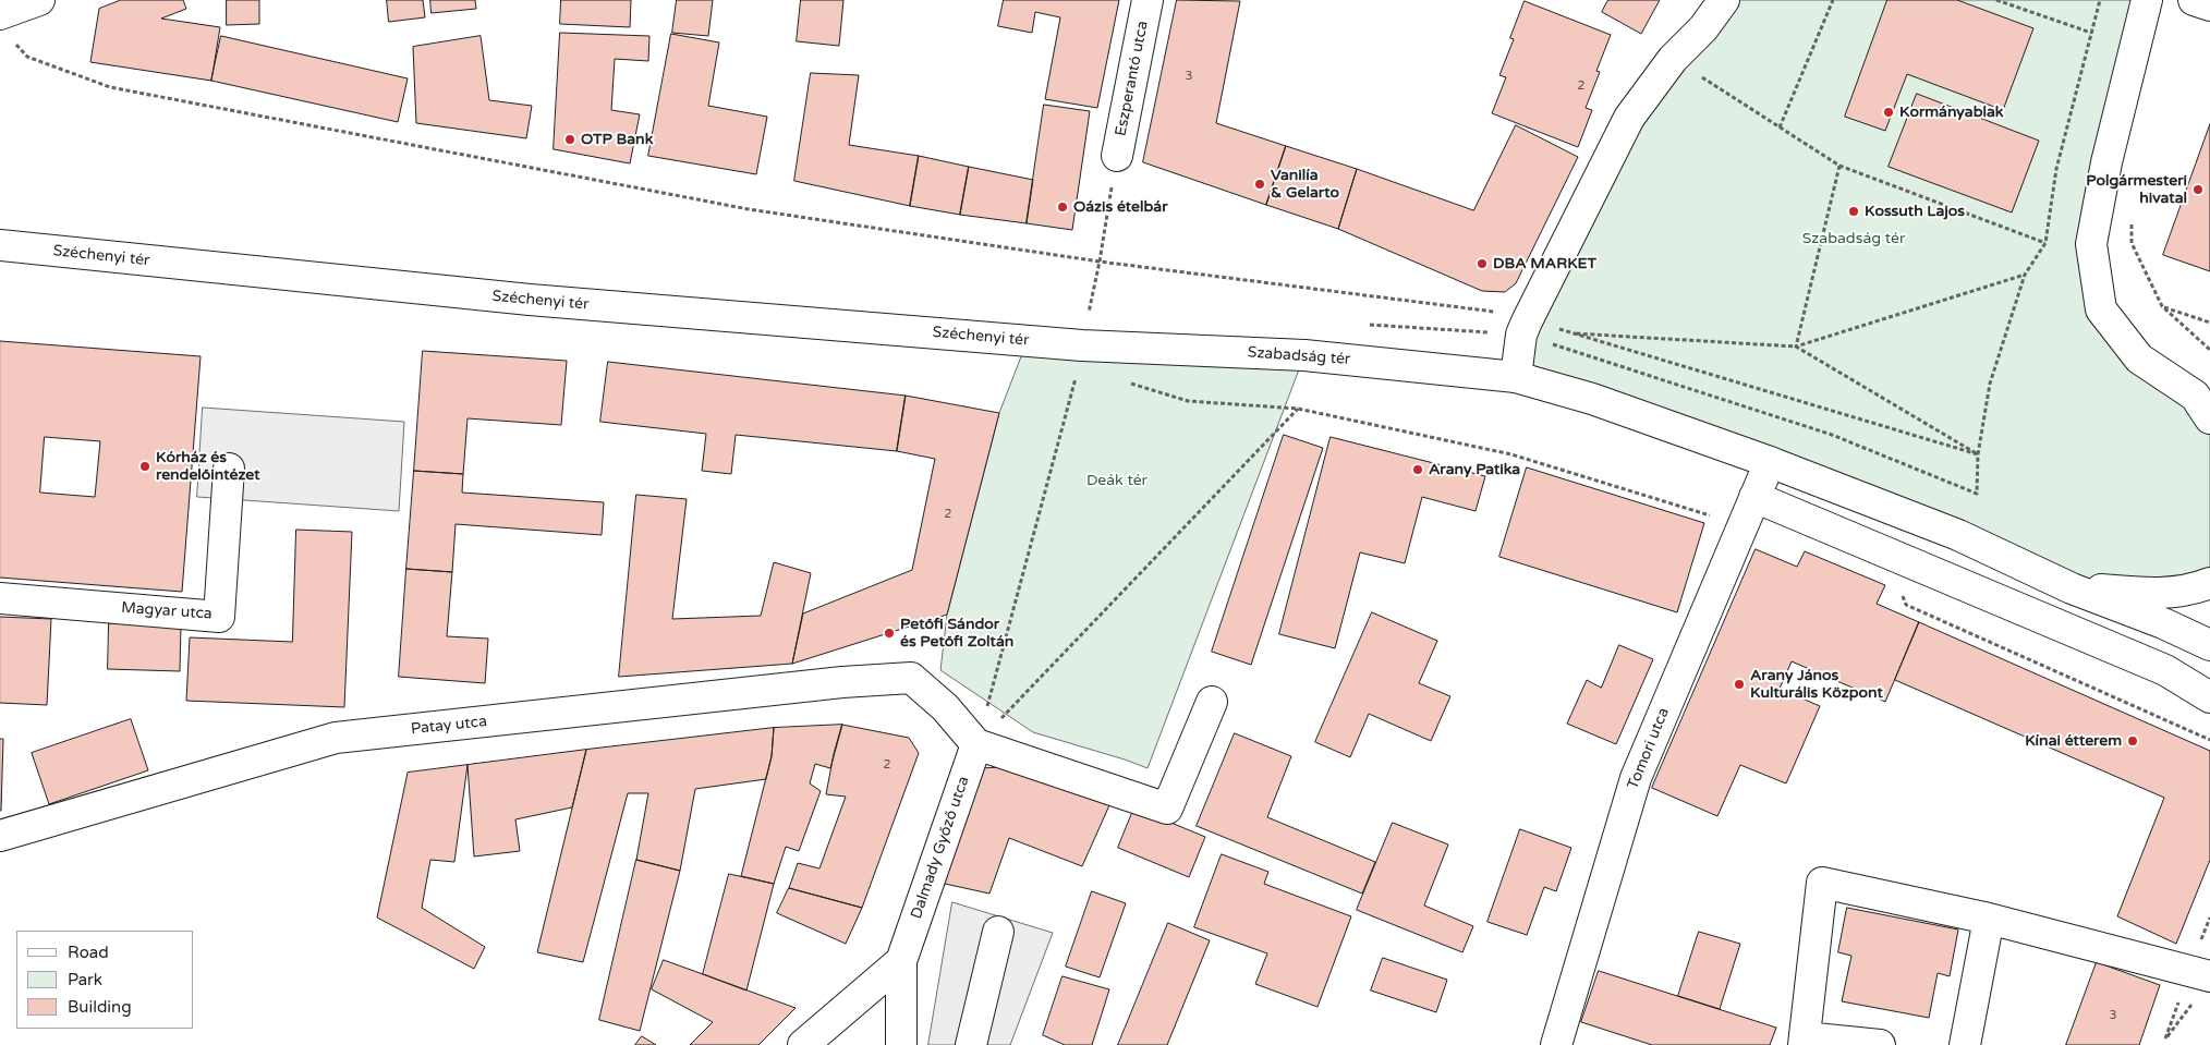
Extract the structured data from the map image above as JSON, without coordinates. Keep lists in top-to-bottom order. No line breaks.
{"streets":{"street":["Eszperantó utca","Széchenyi tér","Szabadság tér","Magyar utca","Patay utca","Tomori utca","Dalmady Győző utca"]},"crossings":[["Széchenyi tér","Szabadság tér"],["Szabadság tér","Tomori utca"],["Patay utca","Dalmady Győző utca"]],"parks":["Szabadság tér","Deák tér"],"places":["Kormányablak","OTP Bank","Vanilía & Gelarto","Polgármesteri hivatal","Oázis ételbár","Kossuth Lajos","DBA MARKET","Kórház és rendelőintézet","Arany Patika","Petőfi Sándor és Petőfi Zoltán","Arany János Kulturális Központ","Kínai étterem"],"house_numbers":["3","2","2","2","3"],"legend":["Road","Park","Building"]}
